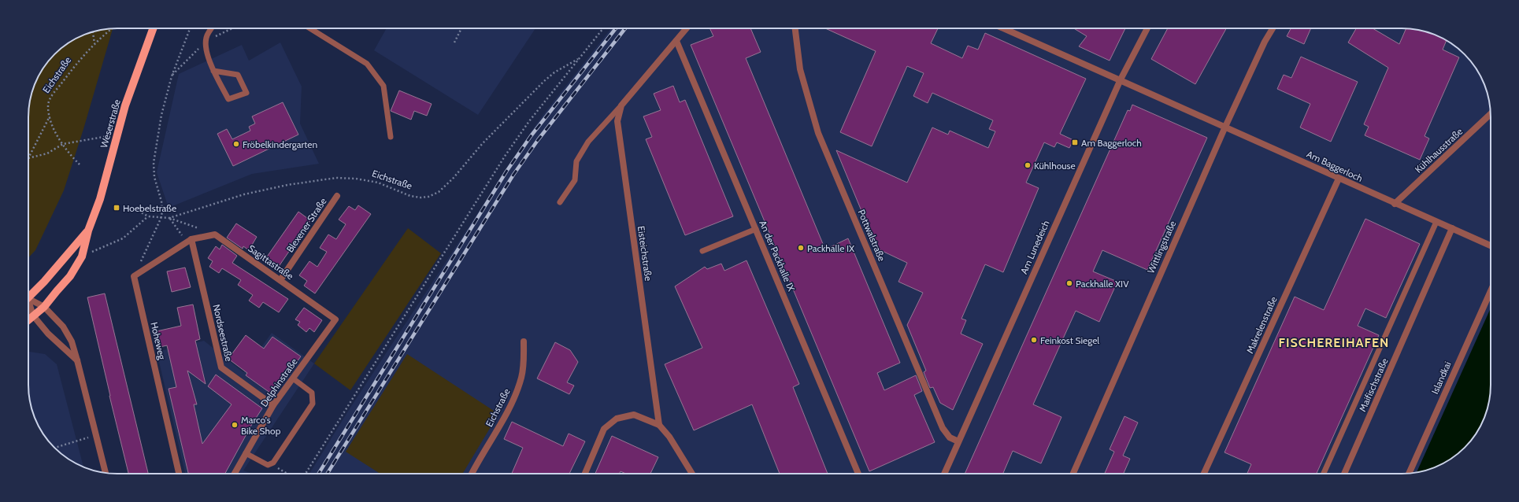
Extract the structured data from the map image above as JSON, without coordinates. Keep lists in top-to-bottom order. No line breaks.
{"streets":{"main road":["Weserstraße"],"street":["Eichstraße","Kühlhausstraße","Am Baggerloch","Blexener Straße","Pottwalstraße","Am Lunedeich","Wittlingstraße","Eisteichstraße","An der Packhalle IX","Sagittastraße","Makrelenstraße","Nordseestraße","Hoheweg","Islandkai","Delphinstraße","Maifischstraße"]},"crossings":[["Kühlhausstraße","Am Baggerloch"],["Am Baggerloch","Am Lunedeich"],["Am Baggerloch","Wittlingstraße"],["Am Baggerloch","Makrelenstraße"],["Am Baggerloch","Maifischstraße"],["Blexener Straße","Sagittastraße"],["Pottwalstraße","Am Lunedeich"],["Eisteichstraße","An der Packhalle IX"],["Sagittastraße","Delphinstraße"],["Nordseestraße","Delphinstraße"]],"districts":["FISCHEREIHAFEN"],"places":{"transit":["Am Baggerloch","Hoebelstraße"],"other":["Fröbelkindergarten","Kühlhouse","Packhalle IX","Packhalle XIV","Feinkost Siegel","Marco's Bike Shop"]}}
